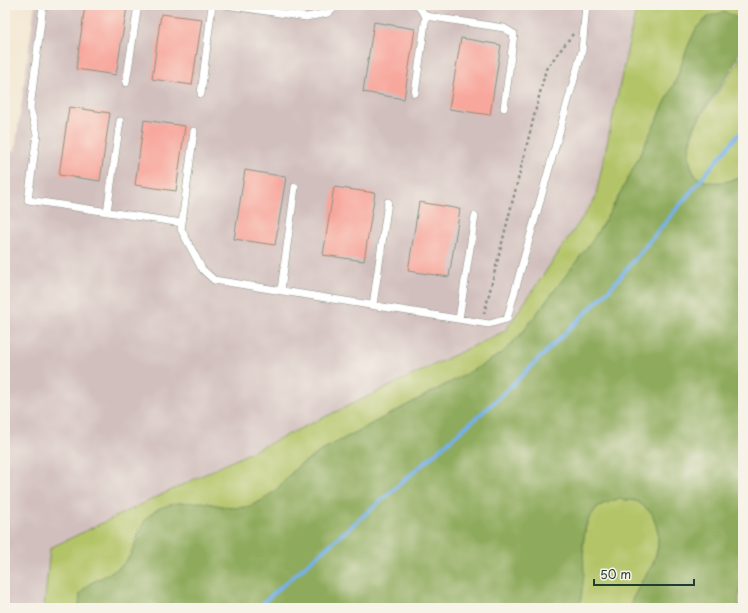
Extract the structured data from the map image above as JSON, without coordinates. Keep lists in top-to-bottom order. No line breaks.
{"scale_bar":"50 m"}
